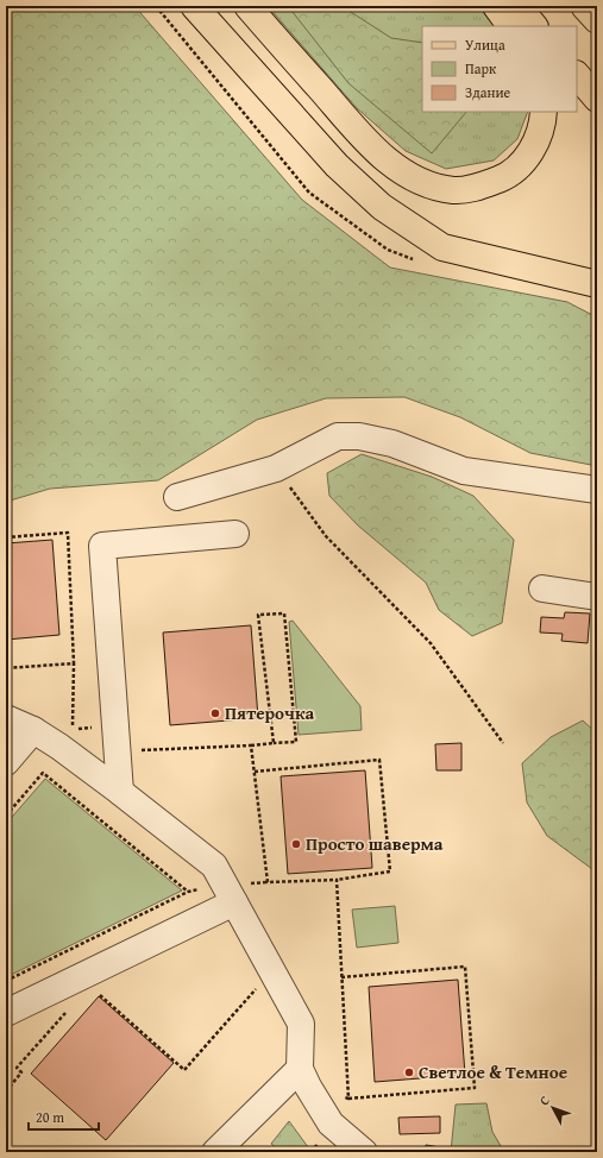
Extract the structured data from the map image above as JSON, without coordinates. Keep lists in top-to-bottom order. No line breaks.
{"places":["Пятерочка","Просто шаверма","Светлое & Темное"],"legend":["Улица","Парк","Здание"],"scale_bar":"20 m","north":"top left"}
